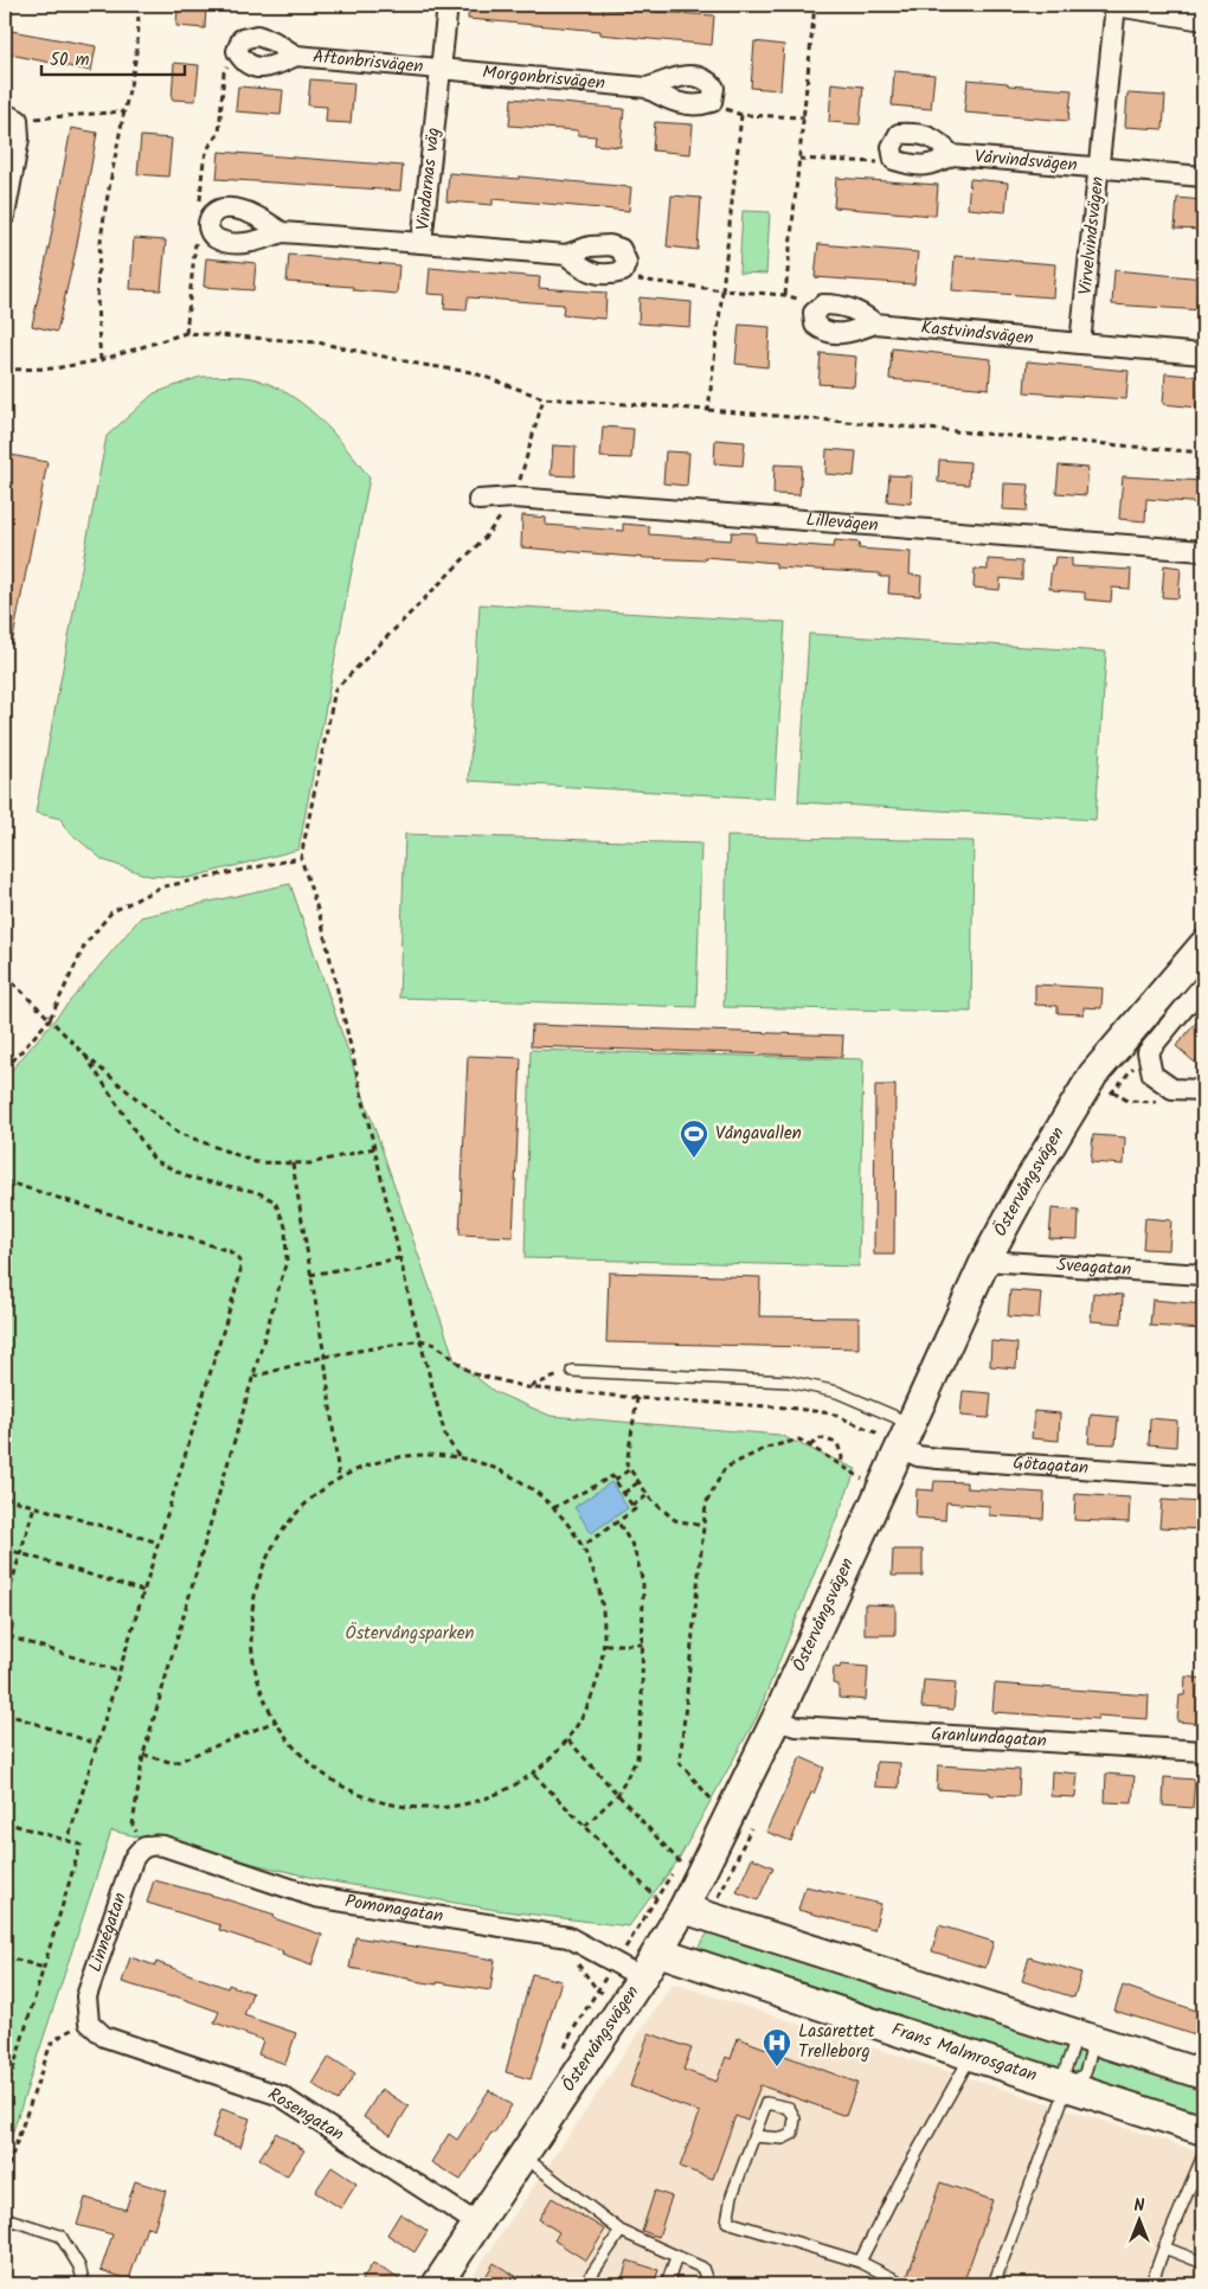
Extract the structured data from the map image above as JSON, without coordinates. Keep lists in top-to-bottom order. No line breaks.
{"streets":{"street":["Aftonbrisvägen","Morgonbrisvägen","Vårvindsvägen","Vindarnas väg","Virvelvindsvägen","Kastvindsvägen","Lillevägen","Östervångsvägen","Sveagatan","Götagatan","Granlundagatan","Pomonagatan","Linnégatan","Frans Malmrosgatan","Rosengatan"]},"crossings":[["Aftonbrisvägen","Morgonbrisvägen"],["Aftonbrisvägen","Vindarnas väg"],["Morgonbrisvägen","Vindarnas väg"],["Vårvindsvägen","Virvelvindsvägen"],["Virvelvindsvägen","Kastvindsvägen"],["Östervångsvägen","Sveagatan"],["Östervångsvägen","Götagatan"],["Östervångsvägen","Granlundagatan"],["Östervångsvägen","Pomonagatan"],["Östervångsvägen","Frans Malmrosgatan"],["Östervångsvägen","Rosengatan"],["Pomonagatan","Linnégatan"],["Linnégatan","Rosengatan"]],"parks":["Östervångsparken"],"places":{"sports":["Vångavallen"],"hospital":["Lasarettet Trelleborg"]},"scale_bar":"50 m","north":"top"}
